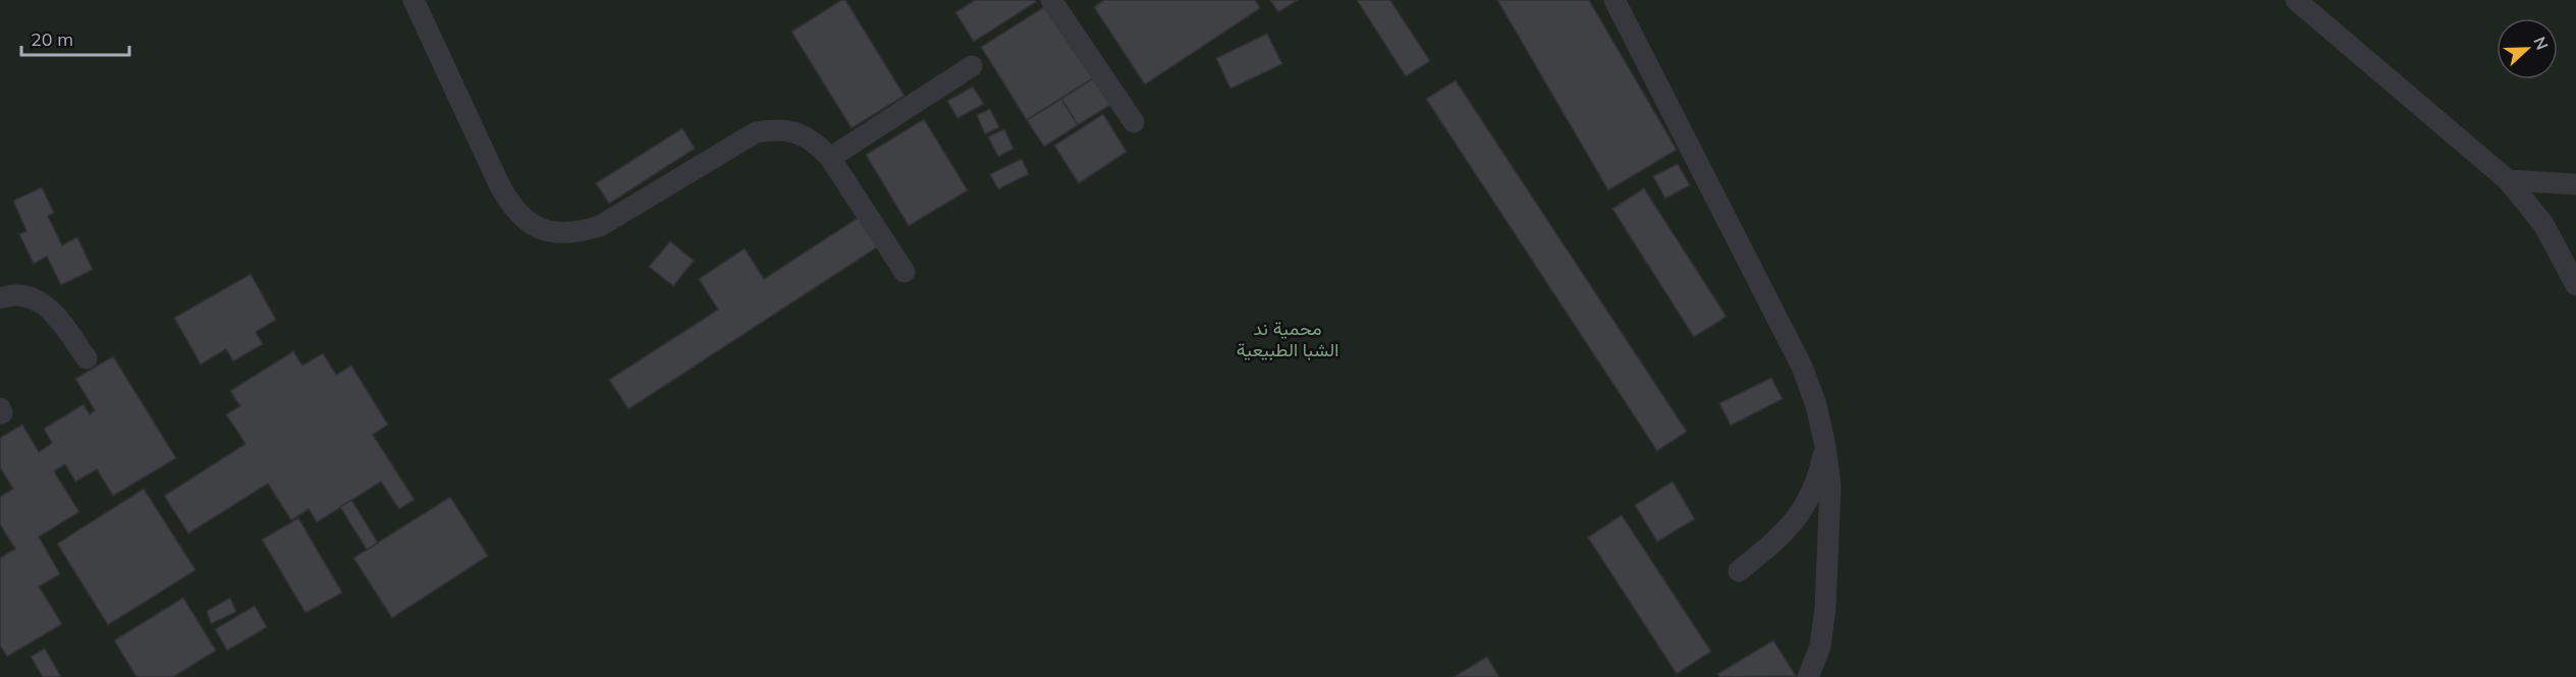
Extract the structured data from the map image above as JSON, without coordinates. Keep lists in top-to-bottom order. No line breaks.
{"parks":["محمية ند الشبا الطبيعية"],"scale_bar":"20 m","north":"right"}
